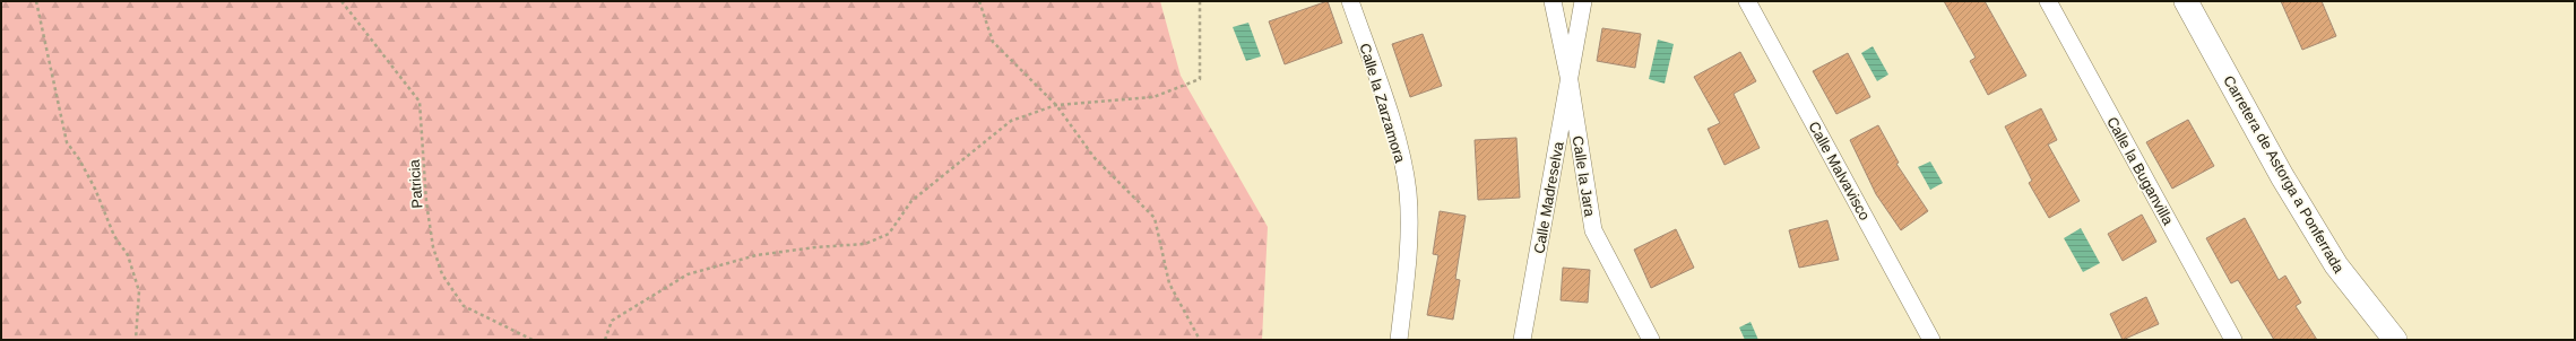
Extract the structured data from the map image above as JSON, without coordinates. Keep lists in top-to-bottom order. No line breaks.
{"streets":{"main road":["Carretera de Astorga a Ponferrada"],"street":["Calle la Zarzamora","Calle Malvavisco","Calle la Buganvilla","Calle la Jara","Calle Madreselva"],"path":["Patricia"]},"crossings":[["Calle la Jara","Calle Madreselva"]]}
